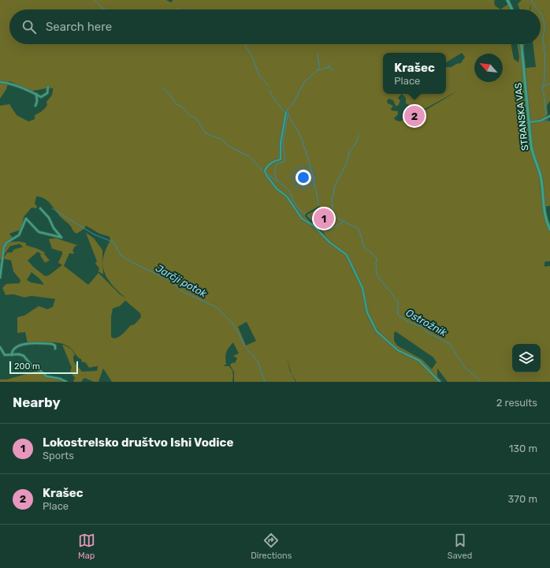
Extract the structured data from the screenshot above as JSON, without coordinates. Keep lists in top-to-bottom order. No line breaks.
{"streets":{"street":["STRANSKA VAS"]},"water":["Jarčji potok","Ostrožnik"],"scale_bar":"200 m","north":"top left","page":{"search":"Search here","popup":["Krašec","Place"],"pins":["2","1"],"scale":"200 m","heading":["Nearby","2 results"],"list":[{"mark":"1","name":"Lokostrelsko društvo Ishi Vodice","note":"Sports","value":"130 m"},{"mark":"2","name":"Krašec","note":"Place","value":"370 m"}],"nav":["Map","Directions","Saved"]}}
